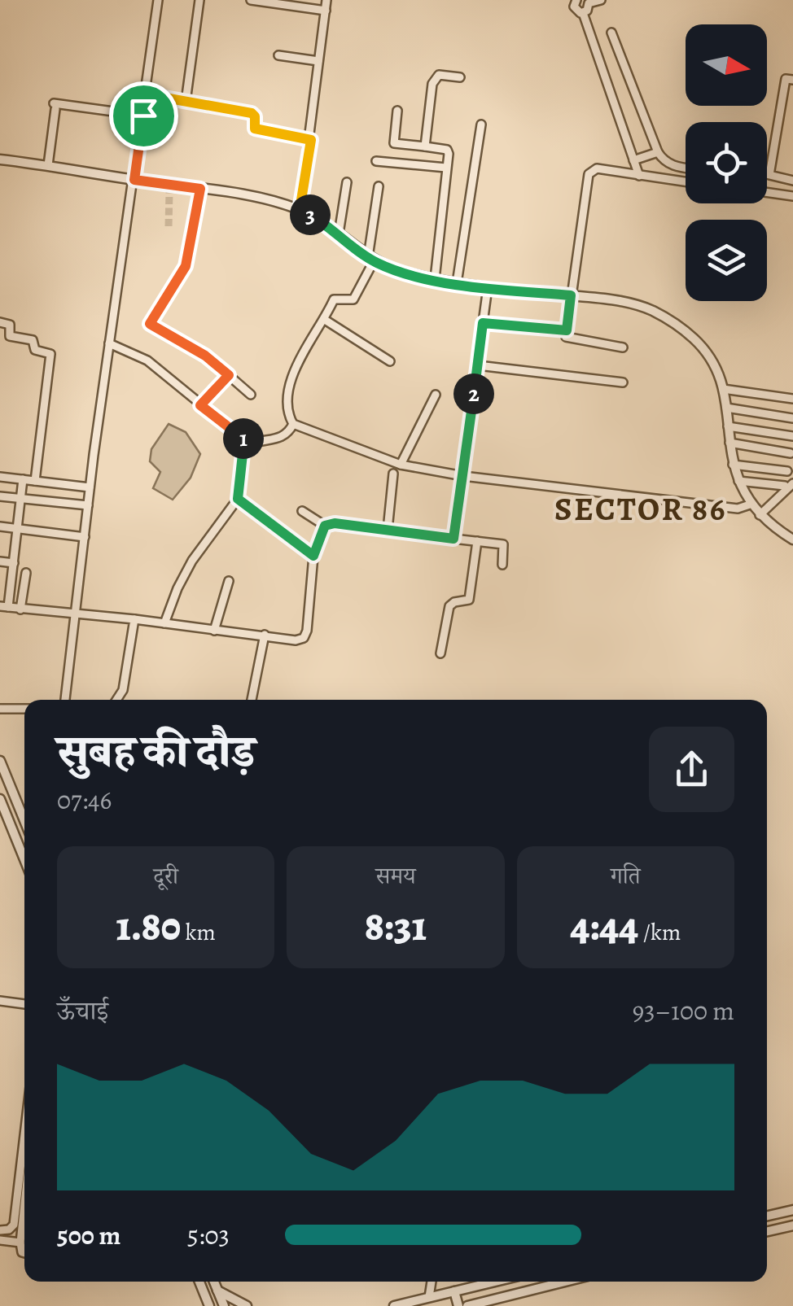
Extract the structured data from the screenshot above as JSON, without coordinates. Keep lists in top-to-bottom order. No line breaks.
{"districts":["SECTOR 86"],"north":"right","page":{"pins":["3","2","1"],"heading":["सुबह की दौड़","07:46"],"stats":[["दूरी","1.80 km"],["समय","8:31"],["गति","4:44 /km"]],"chart":["ऊँचाई","93–100 m"],"list":[{"name":"500 m","note":"5:03"}]}}
